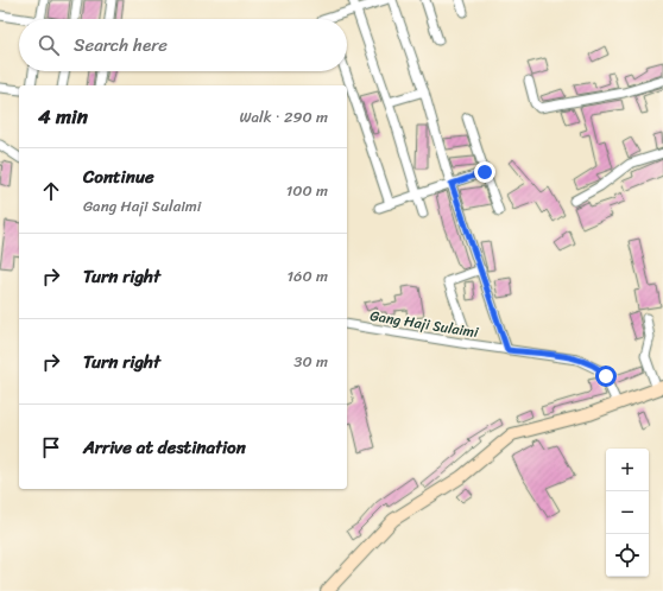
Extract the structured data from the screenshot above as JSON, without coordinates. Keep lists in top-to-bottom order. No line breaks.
{"streets":{"street":["Gang Haji Sulaimi"]},"page":{"search":"Search here","heading":["4 min","Walk · 290 m"],"list":[["Continue","Gang Haji Sulaimi","100 m"],["Turn right","160 m"],["Turn right","30 m"],"Arrive at destination"],"map_buttons":["+","−"]}}
